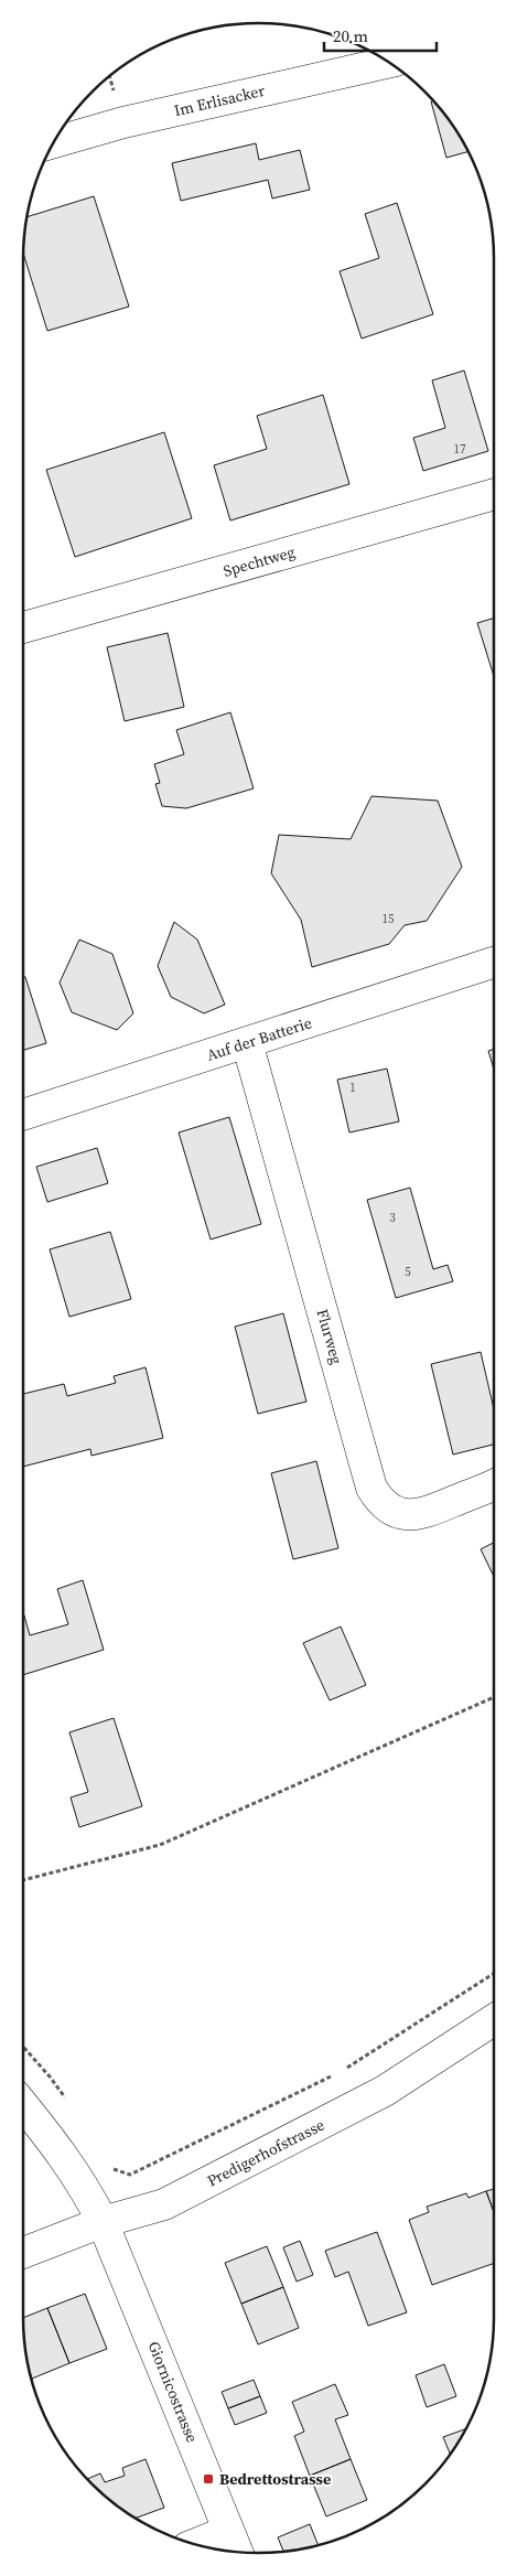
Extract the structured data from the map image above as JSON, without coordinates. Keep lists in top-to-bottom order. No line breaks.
{"streets":{"street":["Im Erlisacker","Spechtweg","Auf der Batterie","Flurweg","Predigerhofstrasse","Giornicostrasse"]},"crossings":[["Auf der Batterie","Flurweg"],["Predigerhofstrasse","Giornicostrasse"]],"places":{"transit":["Bedrettostrasse"]},"house_numbers":["17","15","1","3","5"],"scale_bar":"20 m"}
